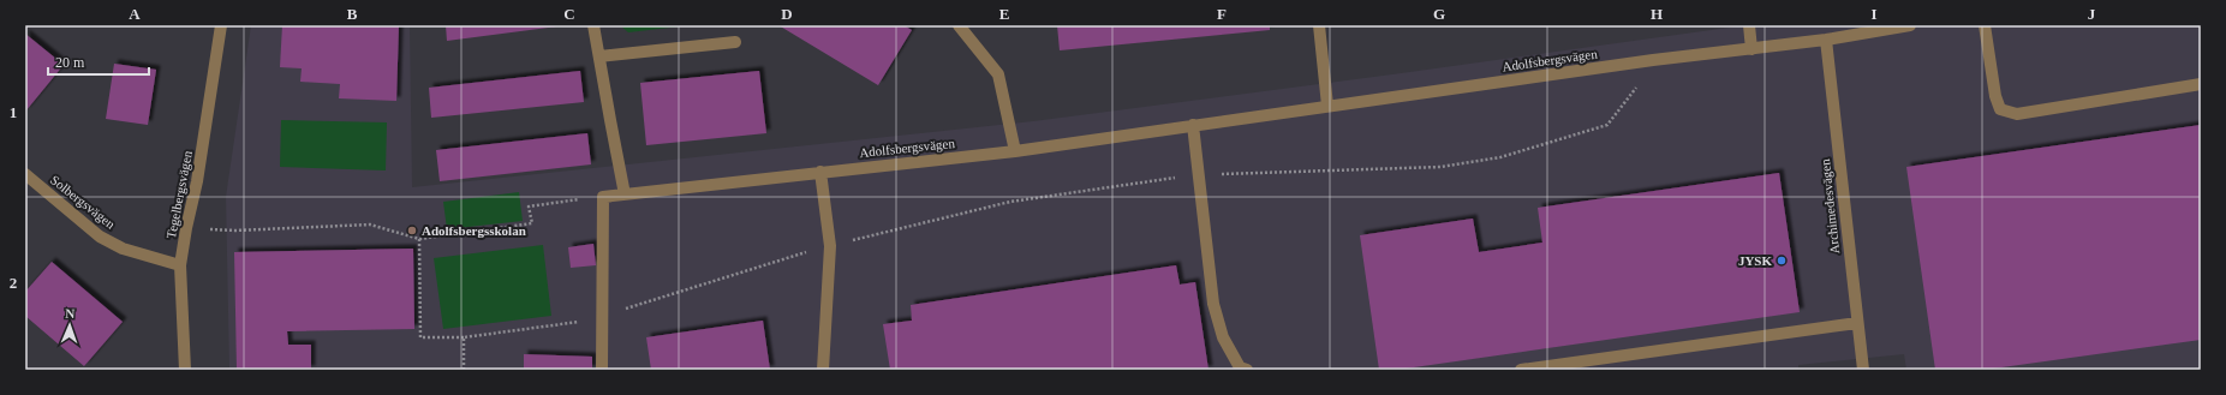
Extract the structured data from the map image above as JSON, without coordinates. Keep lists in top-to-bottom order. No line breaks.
{"streets":{"street":["Adolfsbergsvägen","Tegelbergsvägen","Solbergsvägen","Archimedesvägen"]},"crossings":[["Adolfsbergsvägen","Archimedesvägen"],["Tegelbergsvägen","Solbergsvägen"]],"places":["Adolfsbergsskolan","JYSK"],"scale_bar":"20 m","north":"top","grid":{"columns":["A","B","C","D","E","F","G","H","I","J"],"rows":["1","2"]}}
